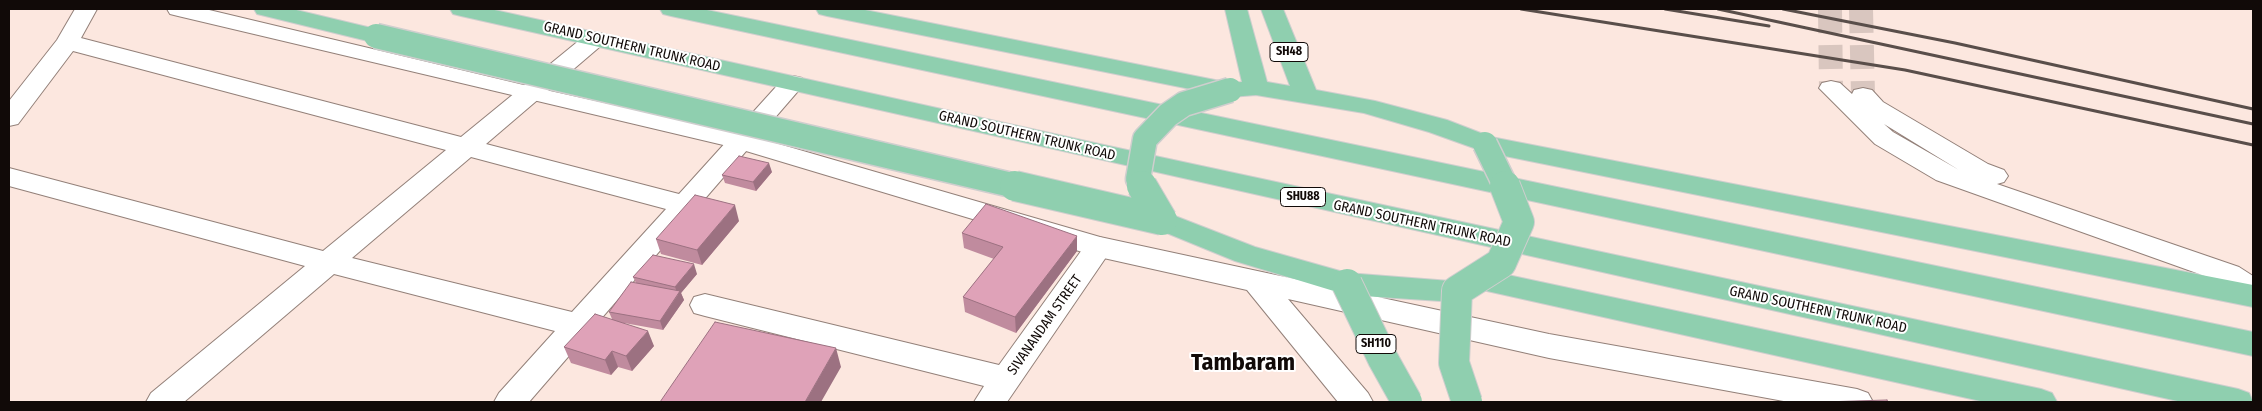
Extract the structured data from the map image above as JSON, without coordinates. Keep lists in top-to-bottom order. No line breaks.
{"streets":{"main road":["GRAND SOUTHERN TRUNK ROAD","SH48","SHU88","SH110"],"street":["SIVANANDAM STREET"]},"districts":["Tambaram"]}
